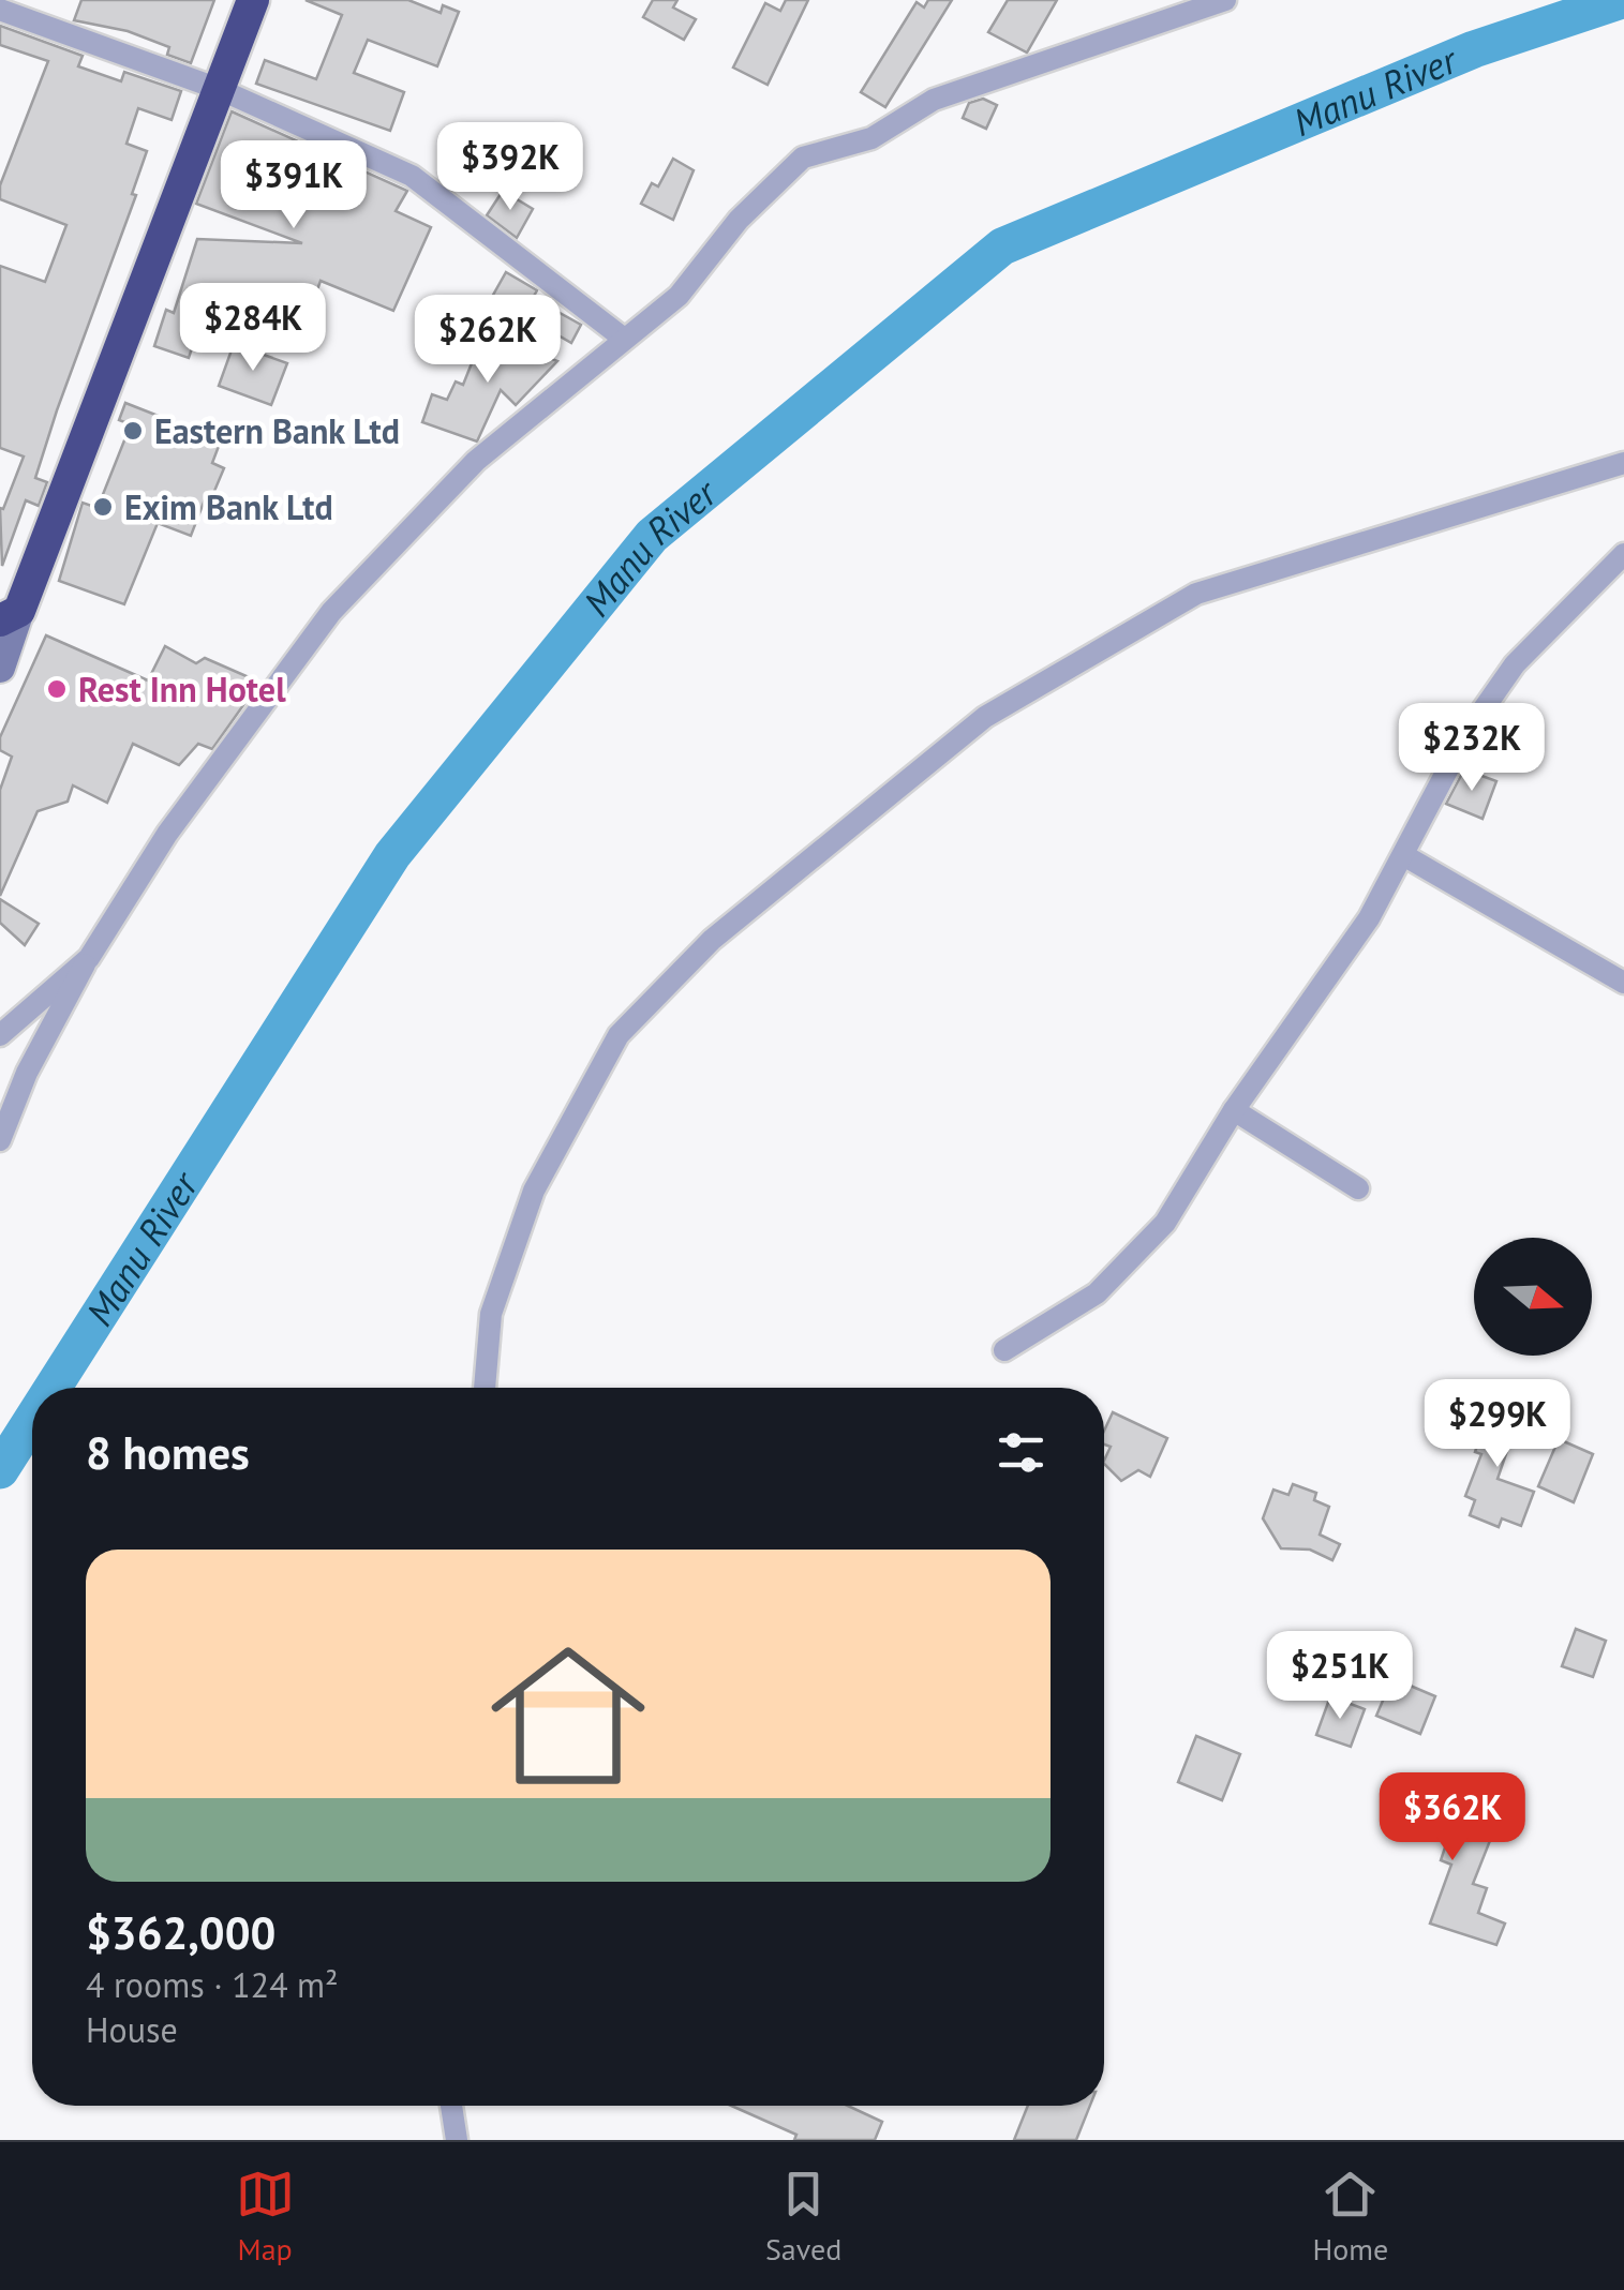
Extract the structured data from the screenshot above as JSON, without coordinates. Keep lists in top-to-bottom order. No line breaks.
{"water":["Manu River"],"places":["Eastern Bank Ltd","Exim Bank Ltd","Rest Inn Hotel"],"north":"right","page":{"price":["$392K","$391K","$284K","$262K","$232K","$299K","$251K","$362K"],"heading":"8 homes","list":[{"name":"$362,000","note":"4 rooms · 124 m² · House"}],"tabs":["Map","Saved","Home"]}}
